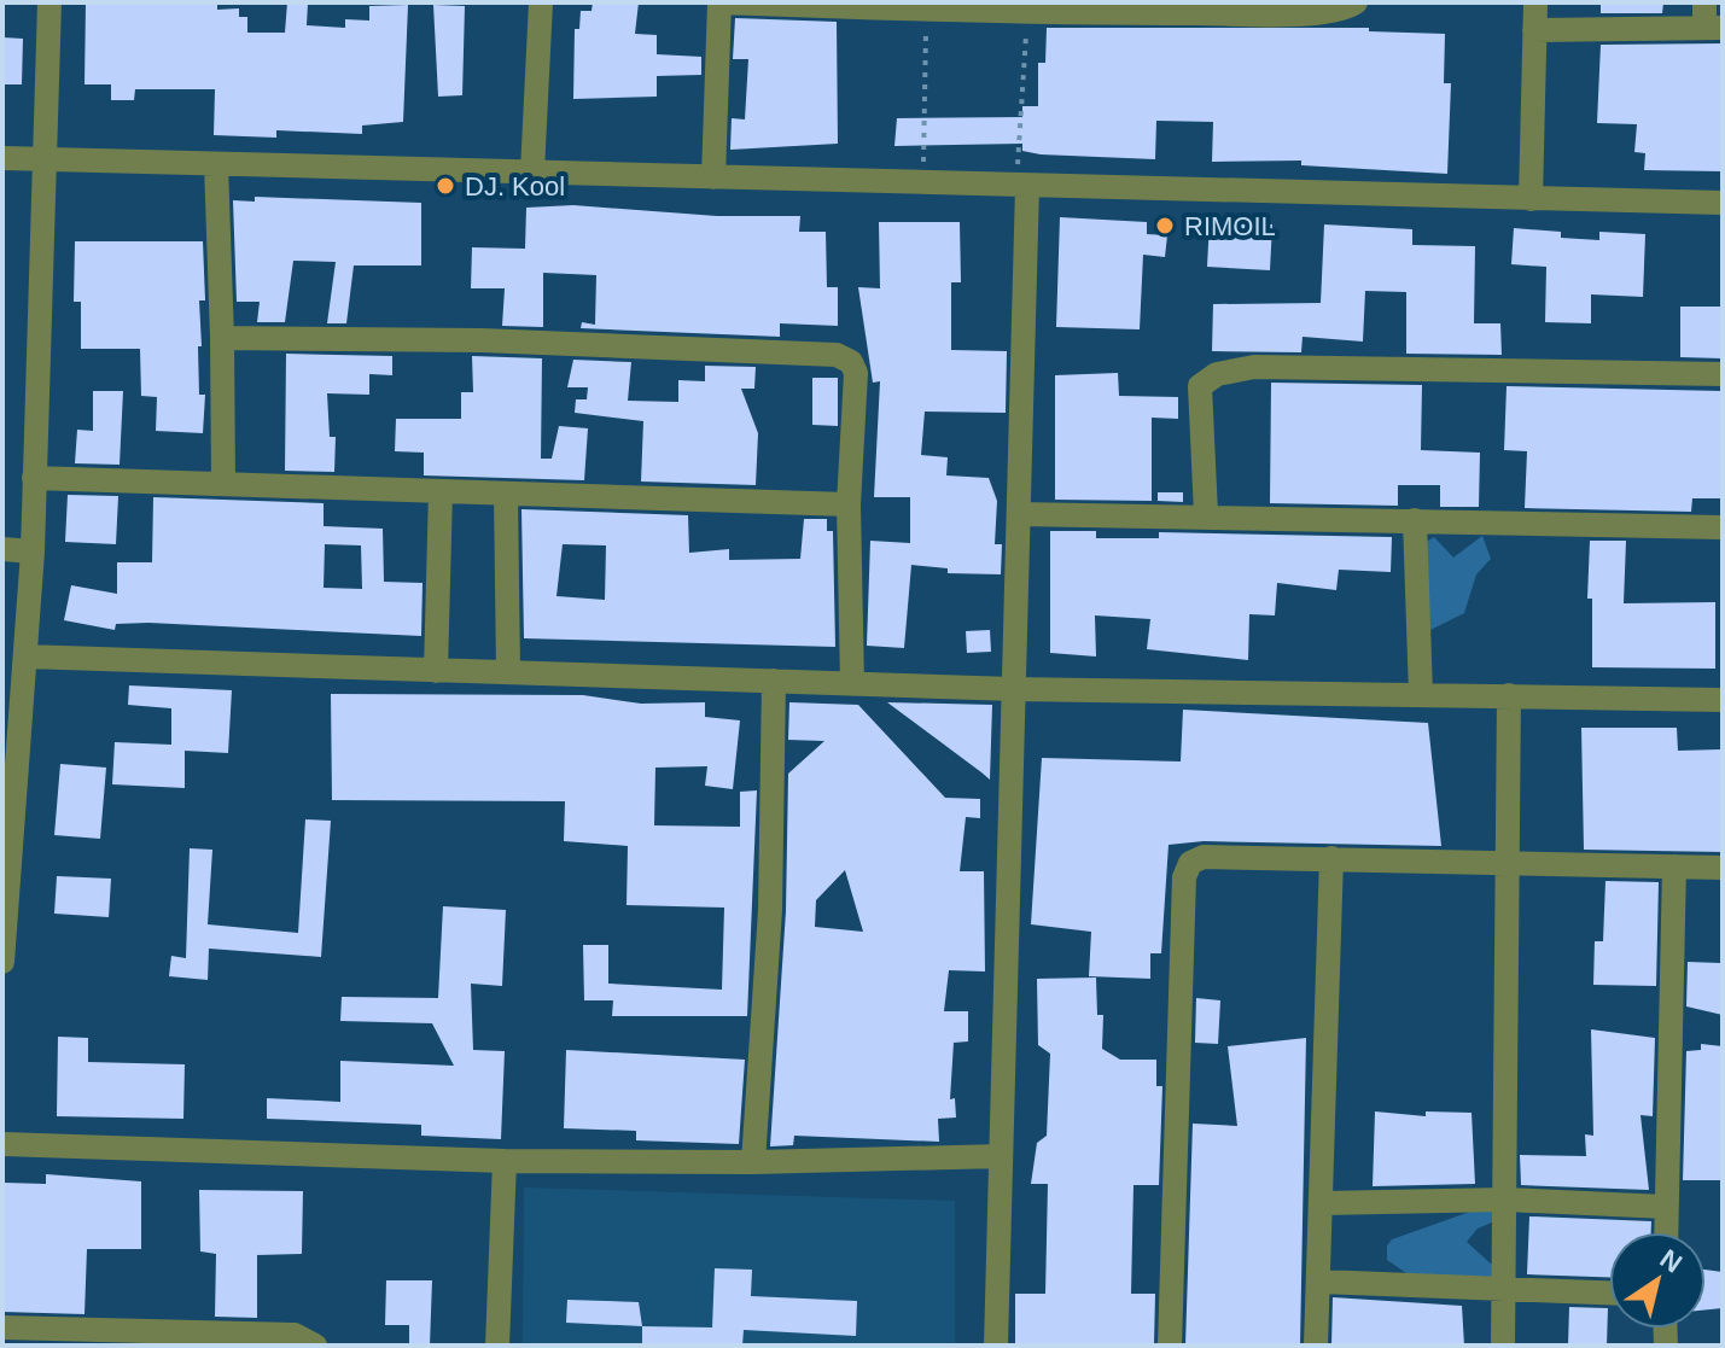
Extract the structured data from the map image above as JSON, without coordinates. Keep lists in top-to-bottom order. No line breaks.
{"places":["DJ. Kool","RIMOIL"],"north":"top right"}
